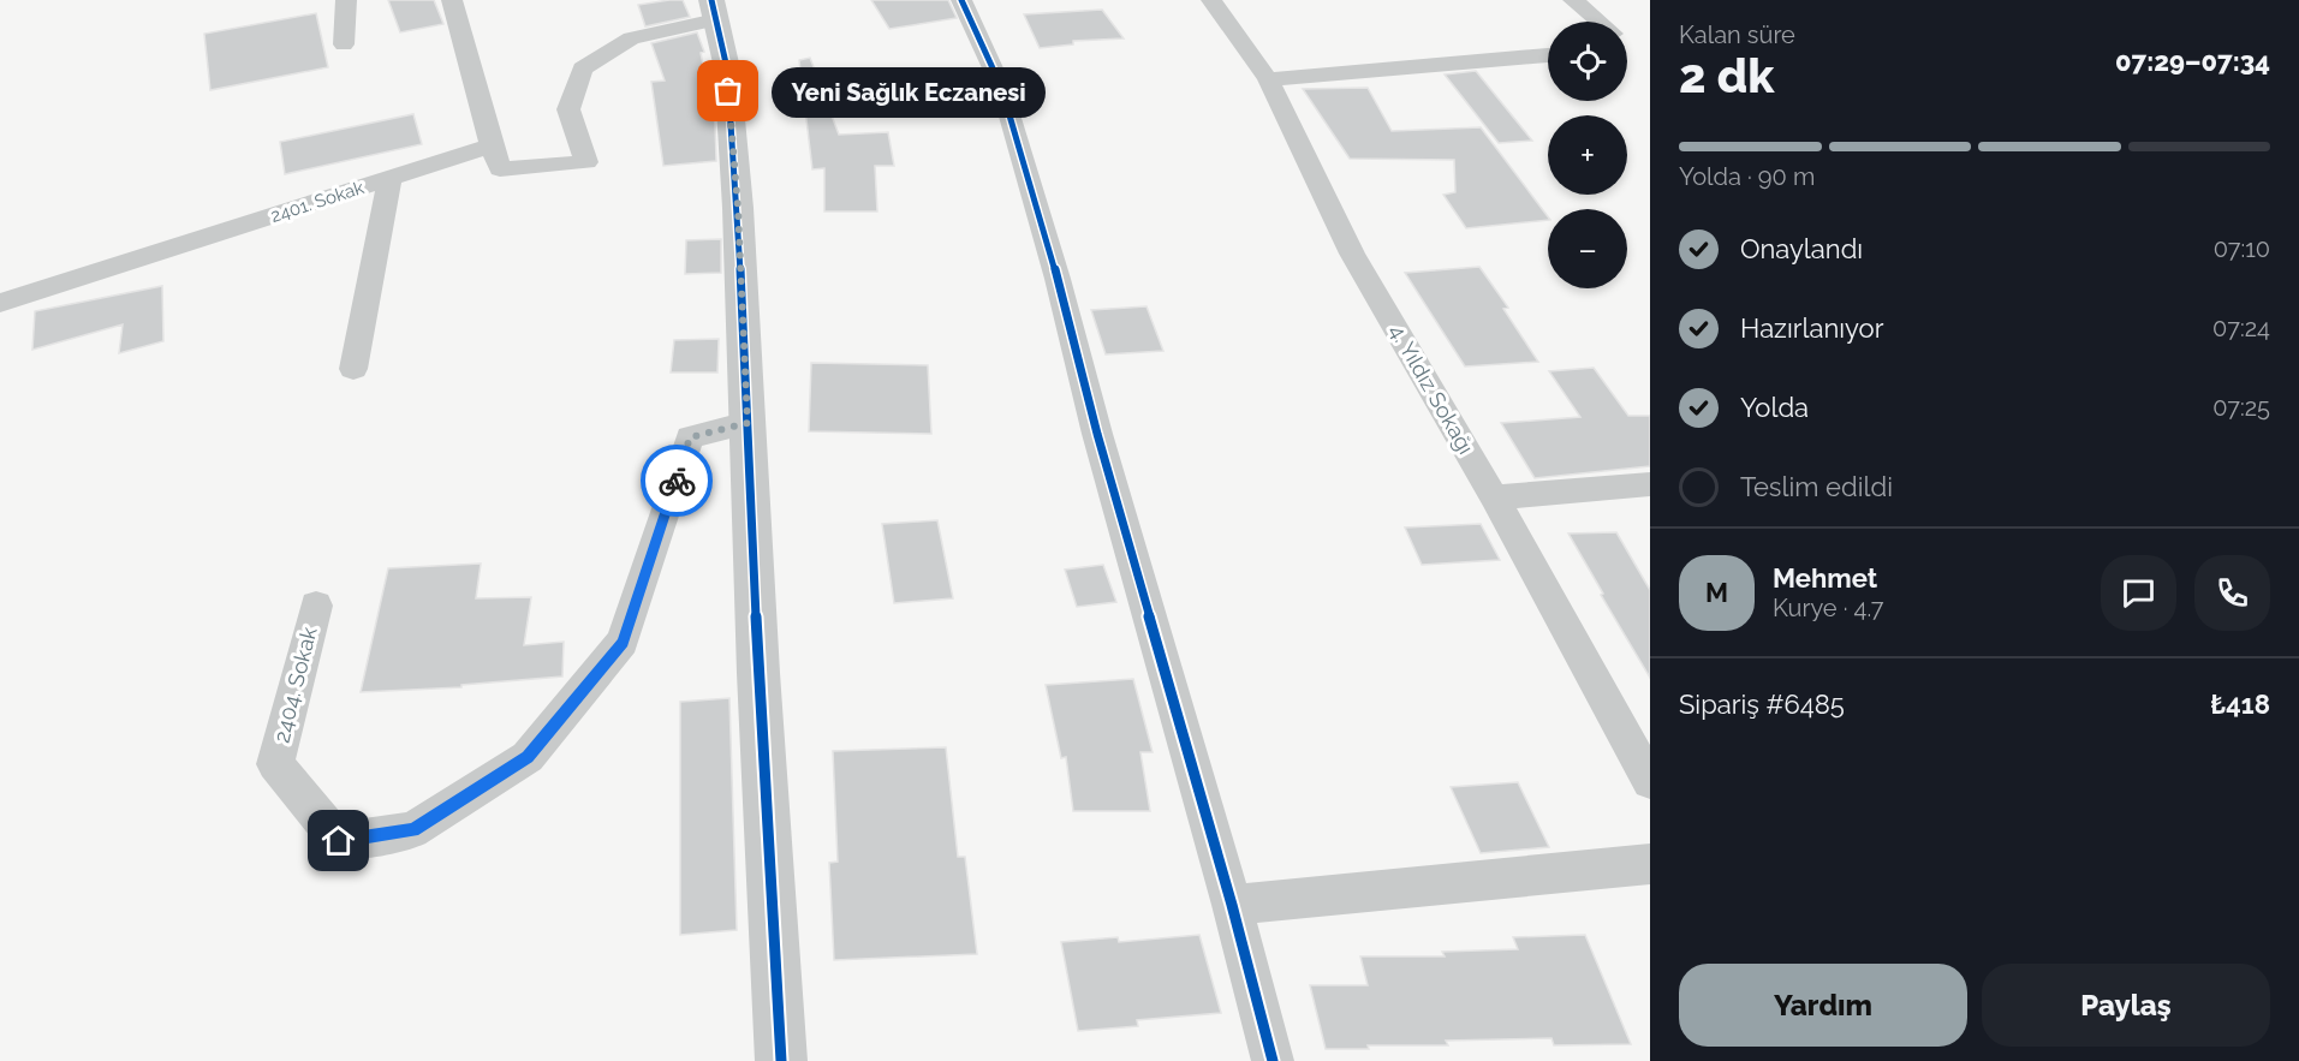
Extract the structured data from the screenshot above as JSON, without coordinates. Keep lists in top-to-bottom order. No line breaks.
{"streets":{"street":["2401. Sokak","4. Yıldız Sokağı","2404. Sokak"]},"places":["Yeni Sağlık Eczanesi"],"page":{"heading":["2 dk","Kalan süre","07:29–07:34"],"panel":["Mehmet","Kurye · 4.7","Sipariş #6485","₺418"],"map_buttons":["+","−"],"bubble":"Yeni Sağlık Eczanesi","bar":"Yolda · 90 m","list":[["Onaylandı","07:10"],["Hazırlanıyor","07:24"],["Yolda","07:25"],"Teslim edildi"],"round":"M","buttons":["Yardım","Paylaş"]}}
